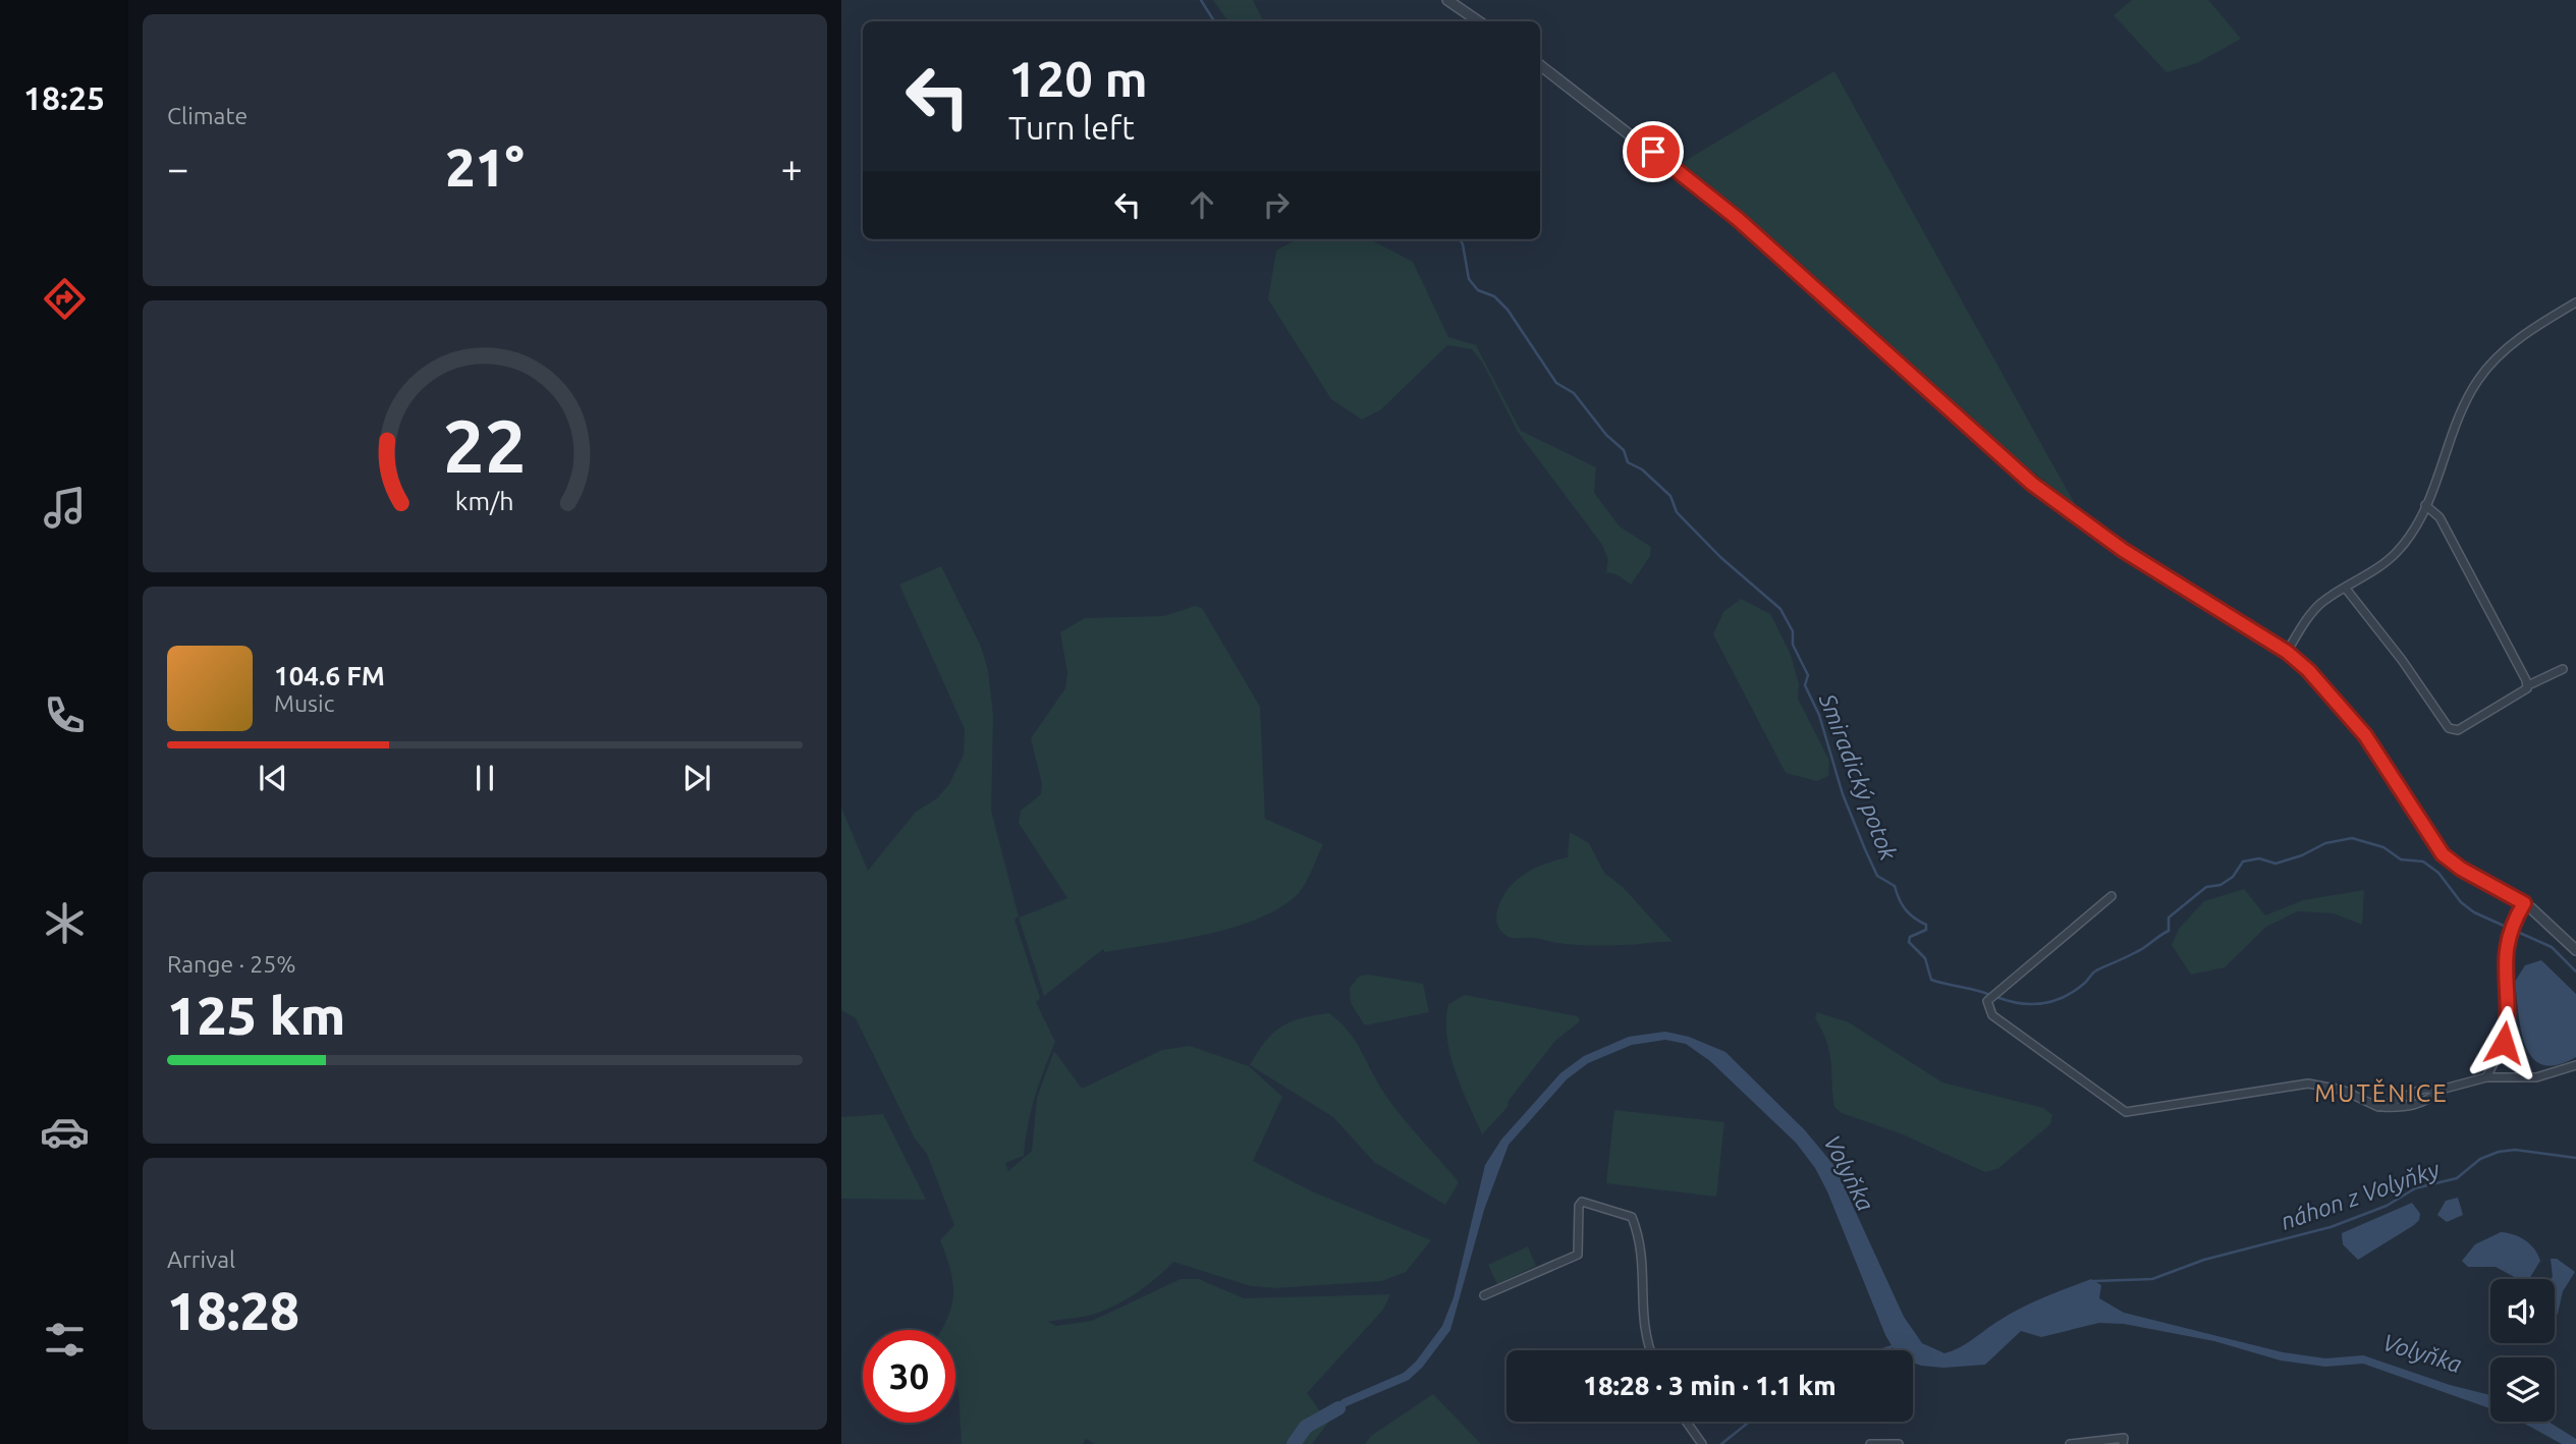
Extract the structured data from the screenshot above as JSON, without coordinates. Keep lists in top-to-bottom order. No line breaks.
{"districts":["MUTĚNICE"],"water":["Smiradický potok","Volyňka","náhon z Volyňky"],"page":{"tabs":"18:25","tile":["Climate",["Range · 25%","125 km"],["Arrival","18:28"]],"turn":["120 m","Turn left"],"heat":["−","21°","+"],"song":["104.6 FM","Music"],"limit":"30","trip":"18:28 · 3 min · 1.1 km","gauge":["22","km/h"]}}
